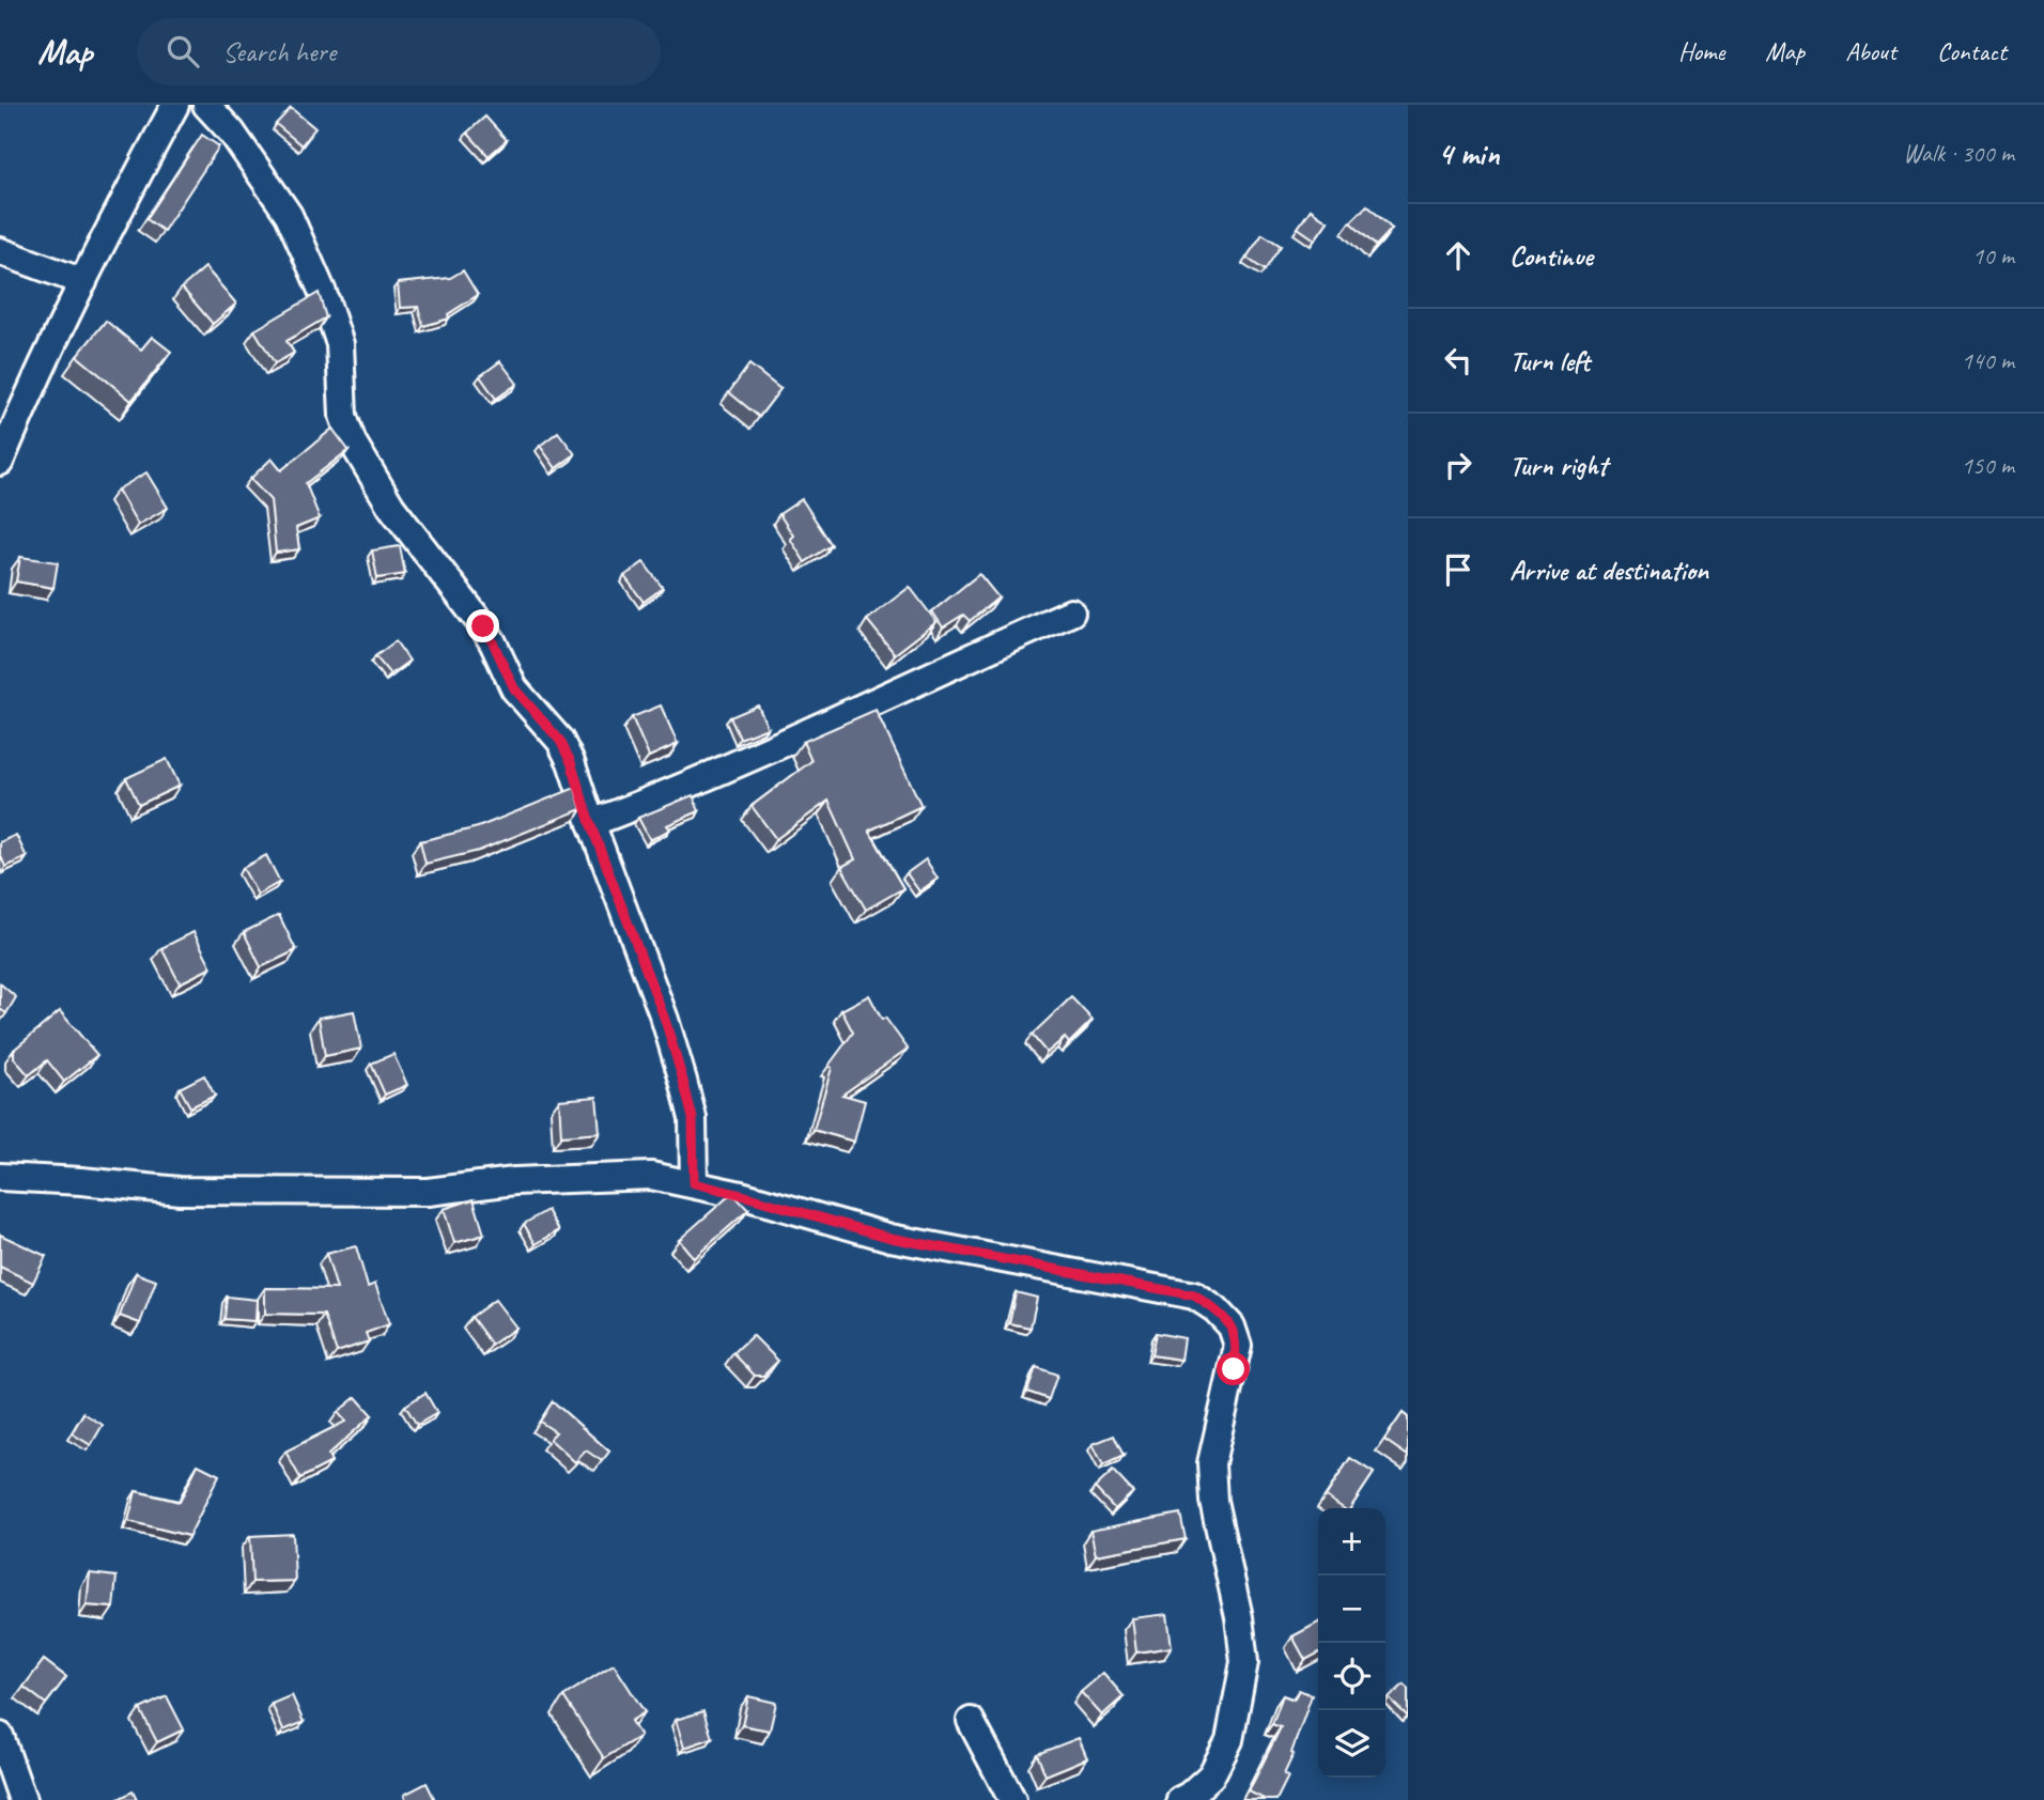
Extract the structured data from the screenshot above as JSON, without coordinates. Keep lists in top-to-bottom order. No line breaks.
{"page":{"header":"Map","search":"Search here","nav":["Home","Map","About","Contact"],"heading":["4 min","Walk · 300 m"],"list":[["Continue","10 m"],["Turn left","140 m"],["Turn right","150 m"],"Arrive at destination"],"map_buttons":["+","−"]}}
